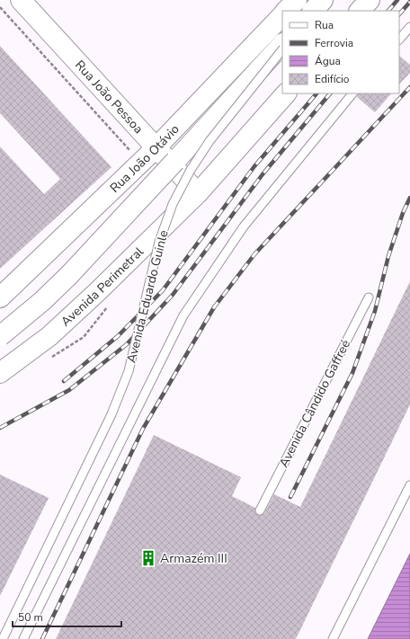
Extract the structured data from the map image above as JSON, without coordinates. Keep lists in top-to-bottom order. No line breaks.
{"streets":{"main road":["Rua João Pessoa","Rua João Otávio","Avenida Perimetral"],"lane":["Avenida Eduardo Guinle","Avenida Cândido Gaffreé"]},"crossings":[["Rua João Pessoa","Rua João Otávio"],["Rua João Pessoa","Avenida Perimetral"]],"places":{"building":["Armazém III"]},"legend":["Rua","Ferrovia","Água","Edifício"],"scale_bar":"50 m"}
